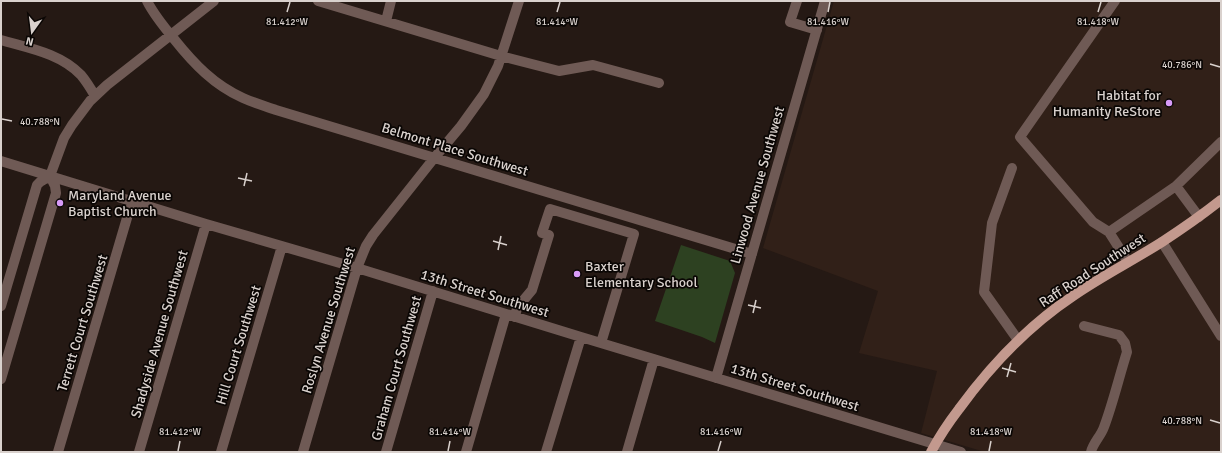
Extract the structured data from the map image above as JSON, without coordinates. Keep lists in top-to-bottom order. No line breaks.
{"streets":{"main road":["Raff Road Southwest"],"street":["Belmont Place Southwest","Linwood Avenue Southwest","13th Street Southwest","Roslyn Avenue Southwest","Terrett Court Southwest","Shadyside Avenue Southwest","Hill Court Southwest","Graham Court Southwest"]},"crossings":[["Belmont Place Southwest","Linwood Avenue Southwest"],["Belmont Place Southwest","Roslyn Avenue Southwest"],["Linwood Avenue Southwest","13th Street Southwest"],["Raff Road Southwest","13th Street Southwest"],["13th Street Southwest","Roslyn Avenue Southwest"],["13th Street Southwest","Terrett Court Southwest"],["13th Street Southwest","Shadyside Avenue Southwest"],["13th Street Southwest","Hill Court Southwest"],["13th Street Southwest","Graham Court Southwest"]],"places":["Habitat for Humanity ReStore","Maryland Avenue Baptist Church","Baxter Elementary School"],"north":"bottom","coordinates":["81.412°W","81.414°W","81.416°W","81.418°W","40.786°N","40.788°N"]}
